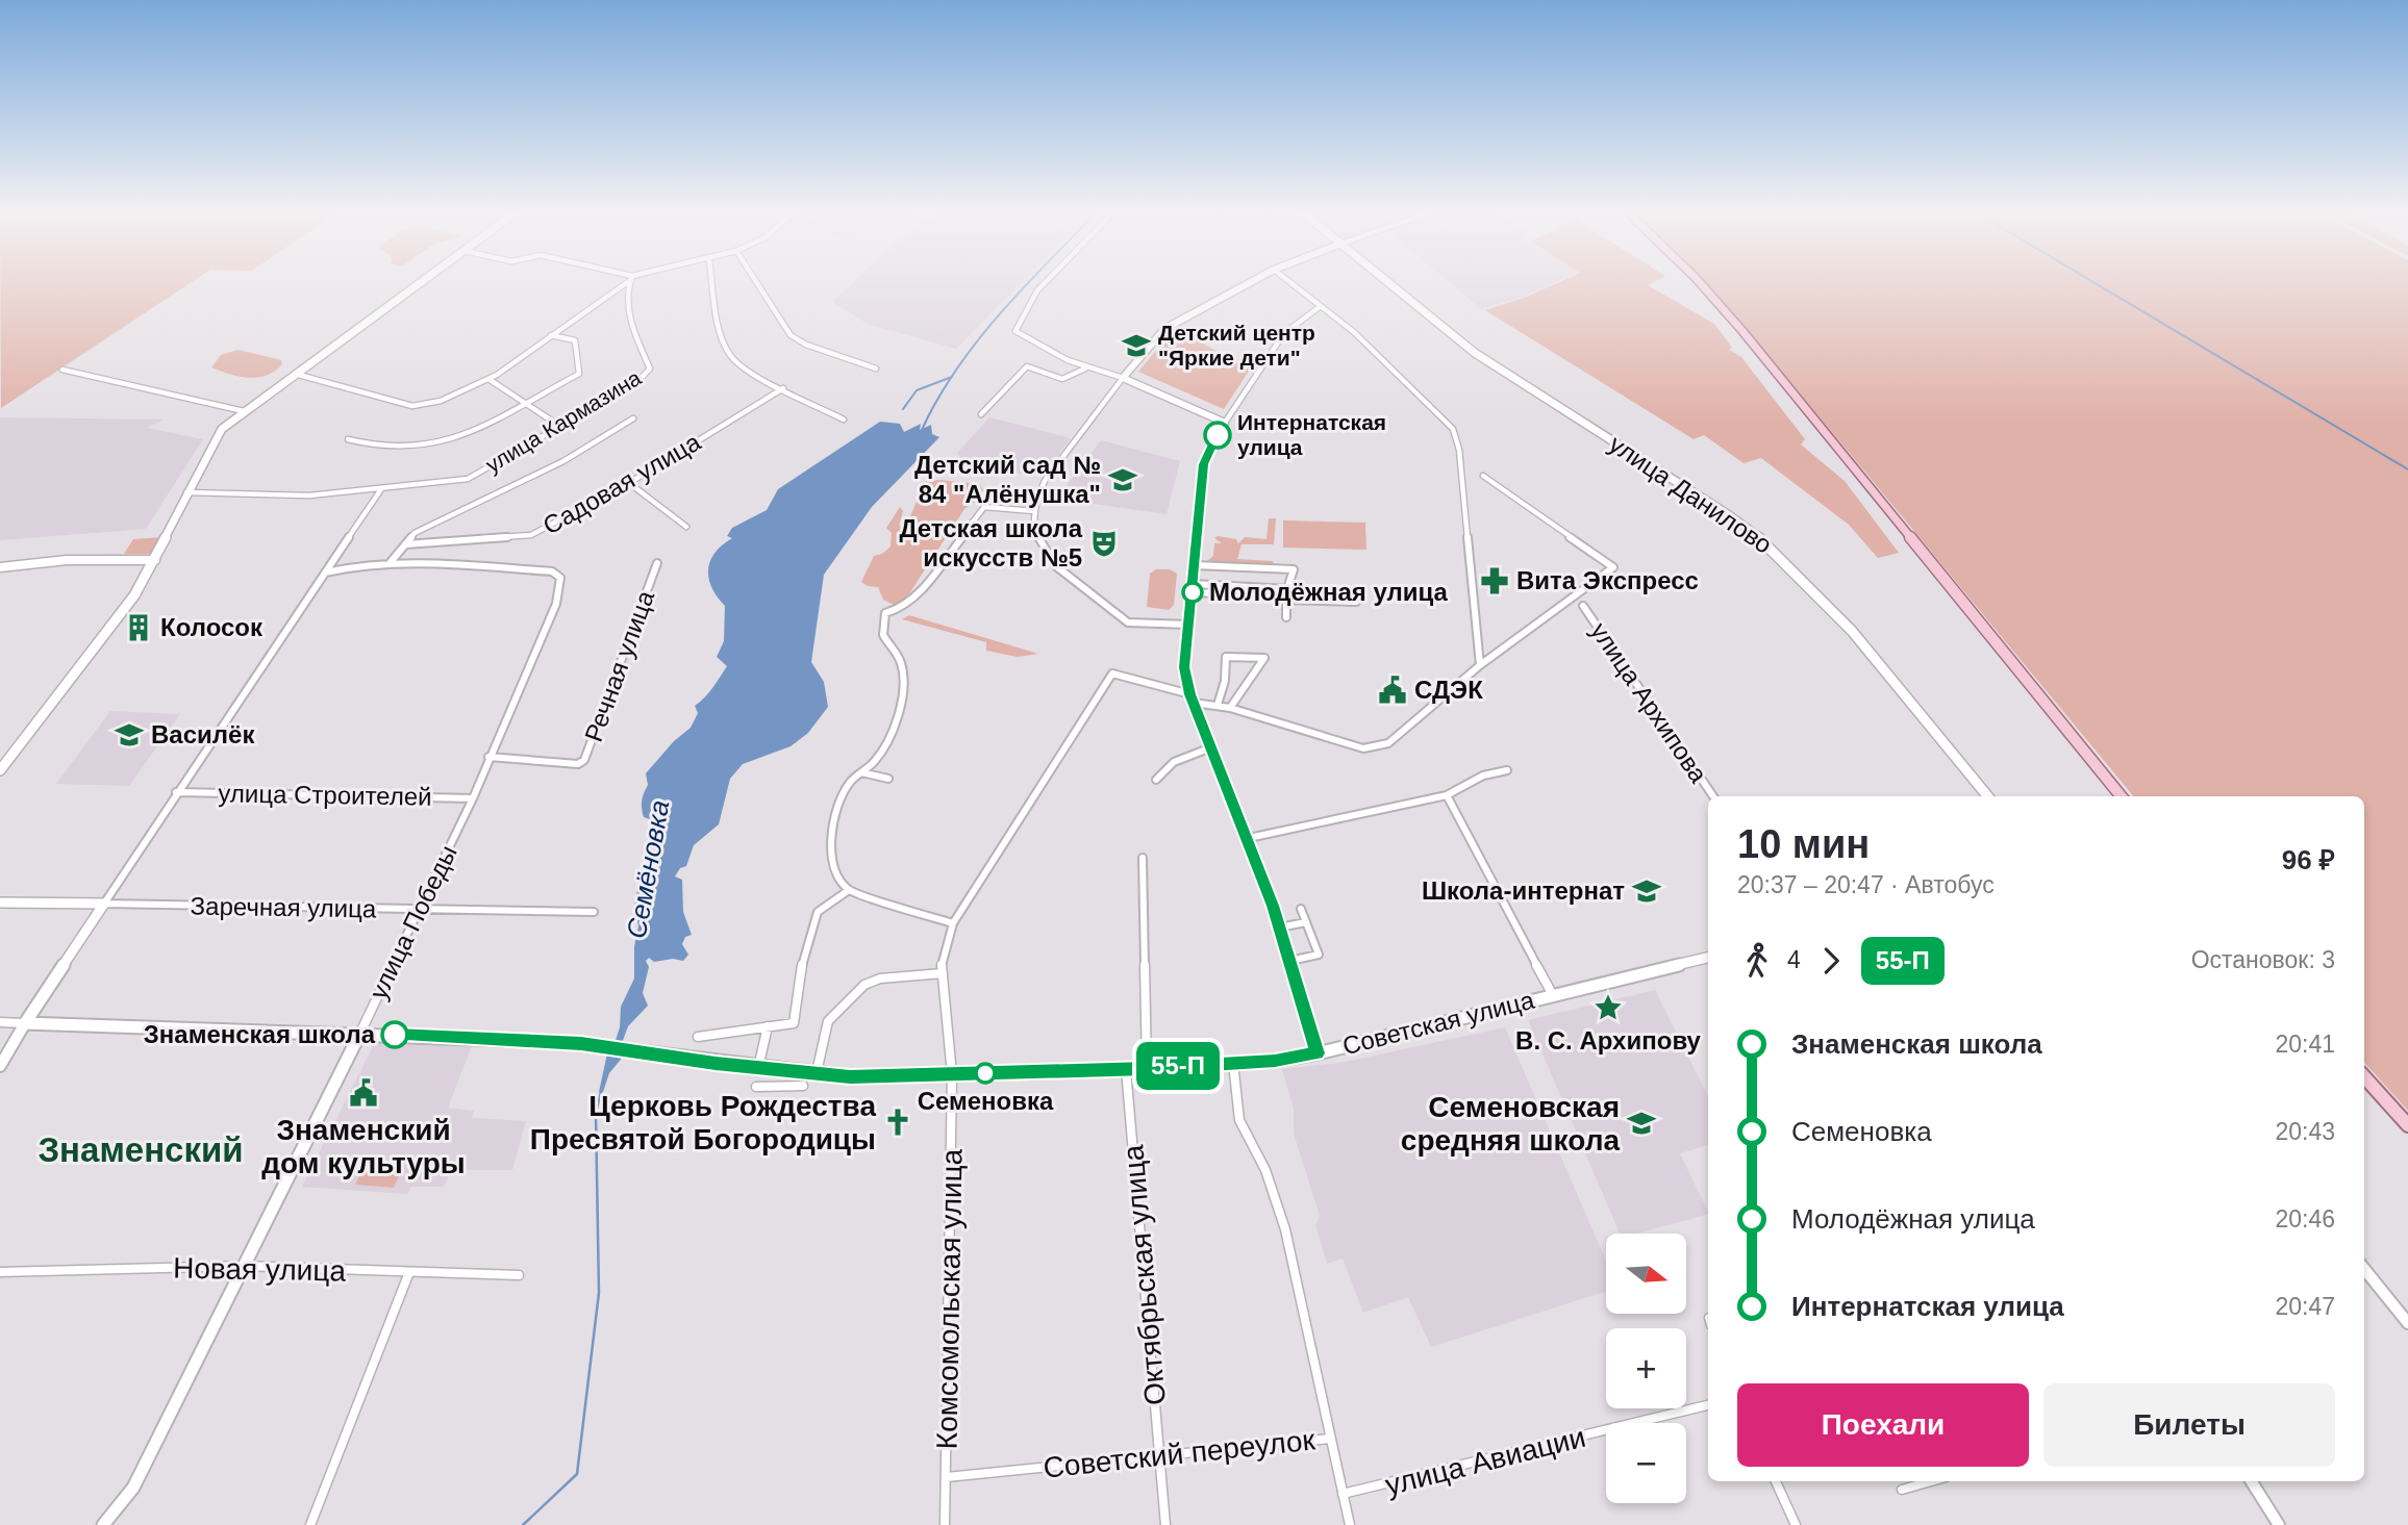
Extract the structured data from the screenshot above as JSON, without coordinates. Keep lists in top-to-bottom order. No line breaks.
{"streets":{"main road":["улица Данилово","Заречная улица","улица Победы","Советская улица"],"street":["улица Кармазина","Садовая улица","Речная улица","улица Архипова","улица Строителей","Новая улица","Октябрьская улица","Комсомольская улица","Советский переулок","улица Авиации"]},"crossings":[["Речная улица","улица Победы"],["улица Строителей","улица Победы"],["Заречная улица","улица Победы"],["улица Победы","Советская улица"],["улица Победы","Новая улица"],["Советская улица","Октябрьская улица"],["Советская улица","Комсомольская улица"],["Советская улица","Советский переулок"],["Октябрьская улица","Советский переулок"],["Комсомольская улица","Советский переулок"]],"districts":["Знаменский"],"water":["Семёновка"],"places":{"school or university":["Детский центр \"Яркие дети\"","Детский сад № 84 \"Алёнушка\"","Василёк","Школа-интернат","Семеновская средняя школа"],"other":["Интернатская улица","Молодёжная улица","Знаменская школа","Семеновка"],"theatre":["Детская школа искусств №5"],"pharmacy":["Вита Экспресс"],"building":["Колосок"],"public building":["СДЭК","Знаменский дом культуры"],"place":["В. С. Архипову"],"church":["Церковь Рождества Пресвятой Богородицы"]},"lines":["bus line 55-П"],"north":"right","page":{"on_map":"55-П","heading":["10 мин","20:37 – 20:47 · Автобус","96 ₽"],"legs":["4","55-П","Остановок: 3"],"list":[{"name":"Знаменская школа","value":"20:41"},{"name":"Семеновка","value":"20:43"},{"name":"Молодёжная улица","value":"20:46"},{"name":"Интернатская улица","value":"20:47"}],"map_buttons":["+","−"],"buttons":["Поехали","Билеты"]}}
